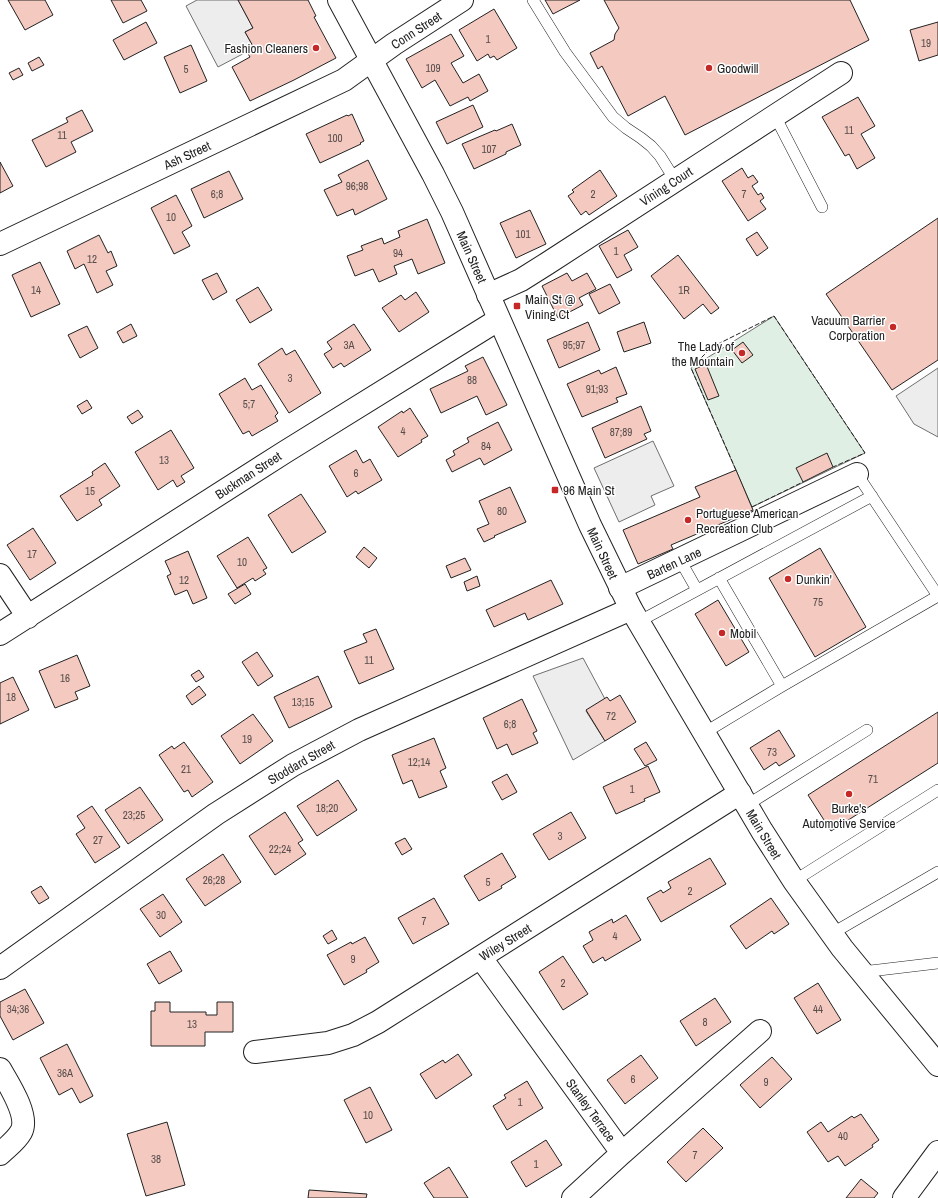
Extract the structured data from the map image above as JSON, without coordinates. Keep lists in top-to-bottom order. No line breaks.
{"streets":{"street":["Conn Street","Ash Street","Vining Court","Main Street","Buckman Street","Barten Lane","Stoddard Street","Wiley Street","Stanley Terrace"]},"crossings":[["Conn Street","Ash Street"],["Conn Street","Main Street"],["Ash Street","Main Street"],["Vining Court","Main Street"],["Main Street","Buckman Street"],["Main Street","Barten Lane"],["Main Street","Stoddard Street"],["Main Street","Wiley Street"],["Wiley Street","Stanley Terrace"]],"places":{"other":["Fashion Cleaners","Goodwill","Vacuum Barrier Corporation","The Lady of the Mountain","Portuguese American Recreation Club","Dunkin'","Mobil","Burke's Automotive Service"],"transit":["Main St @ Vining Ct","96 Main St"]},"house_numbers":["1","19","109","5","11","11","100","107","96;98","6;8","2","7","10","101","1","94","12","14","1R","3A","95;97","3","88","91;93","5;7","4","87;89","84","13","6","15","80","17","10","12","75","11","16","18","13;15","72","6;8","19","73","12;14","21","71","1","18;20","23;25","3","27","22;24","26;28","5","2","30","7","4","9","2","34;36","44","8","13","36A","6","9","1","10","40","7","38","1"]}
